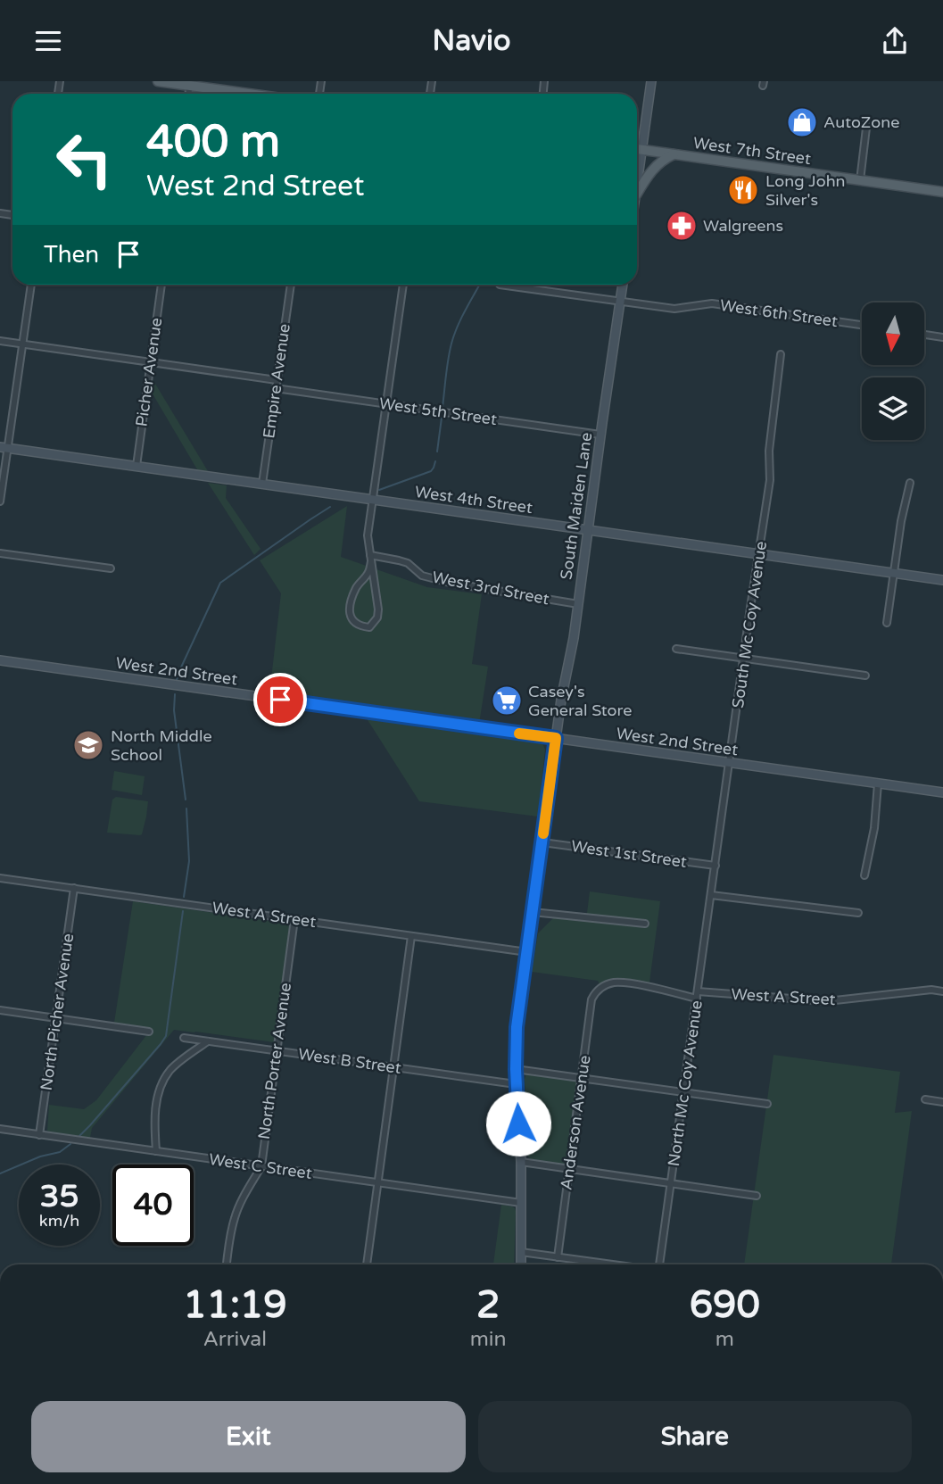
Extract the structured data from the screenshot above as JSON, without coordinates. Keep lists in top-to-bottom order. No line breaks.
{"streets":{"main road":["West 7th Street"],"street":["West 6th Street","Picher Avenue","Empire Avenue","West 5th Street","West 4th Street","South Maiden Lane","West 3rd Street","South Mc Coy Avenue","West 2nd Street","West 1st Street","West A Street","North Picher Avenue","North Porter Avenue","West B Street","North Mc Coy Avenue","Anderson Avenue","West C Street"]},"crossings":[["West 6th Street","South Maiden Lane"],["Picher Avenue","West 4th Street"],["Empire Avenue","West 5th Street"],["Empire Avenue","West 4th Street"],["West 5th Street","South Maiden Lane"],["West 4th Street","South Maiden Lane"],["West 4th Street","South Mc Coy Avenue"],["South Maiden Lane","West 3rd Street"],["South Maiden Lane","West 2nd Street"],["South Maiden Lane","West 1st Street"],["South Maiden Lane","West A Street"],["South Maiden Lane","West B Street"],["South Maiden Lane","West C Street"],["South Mc Coy Avenue","West 2nd Street"],["South Mc Coy Avenue","West 1st Street"],["South Mc Coy Avenue","North Mc Coy Avenue"],["West A Street","North Picher Avenue"],["West A Street","North Porter Avenue"],["West A Street","North Mc Coy Avenue"],["West A Street","Anderson Avenue"],["North Picher Avenue","West C Street"],["North Porter Avenue","West B Street"],["North Porter Avenue","West C Street"]],"places":{"shop":["AutoZone"],"restaurant":["Long John Silver's"],"pharmacy":["Walgreens"],"supermarket":["Casey's General Store"],"school or university":["North Middle School"]},"north":"bottom","page":{"header":"Navio","turn":["400 m","West 2nd Street"],"then":"Then","speed":"35 km/h","limit":"40","eta":["11:19","Arrival","2","min","690","m"],"buttons":["Exit","Share"]}}
